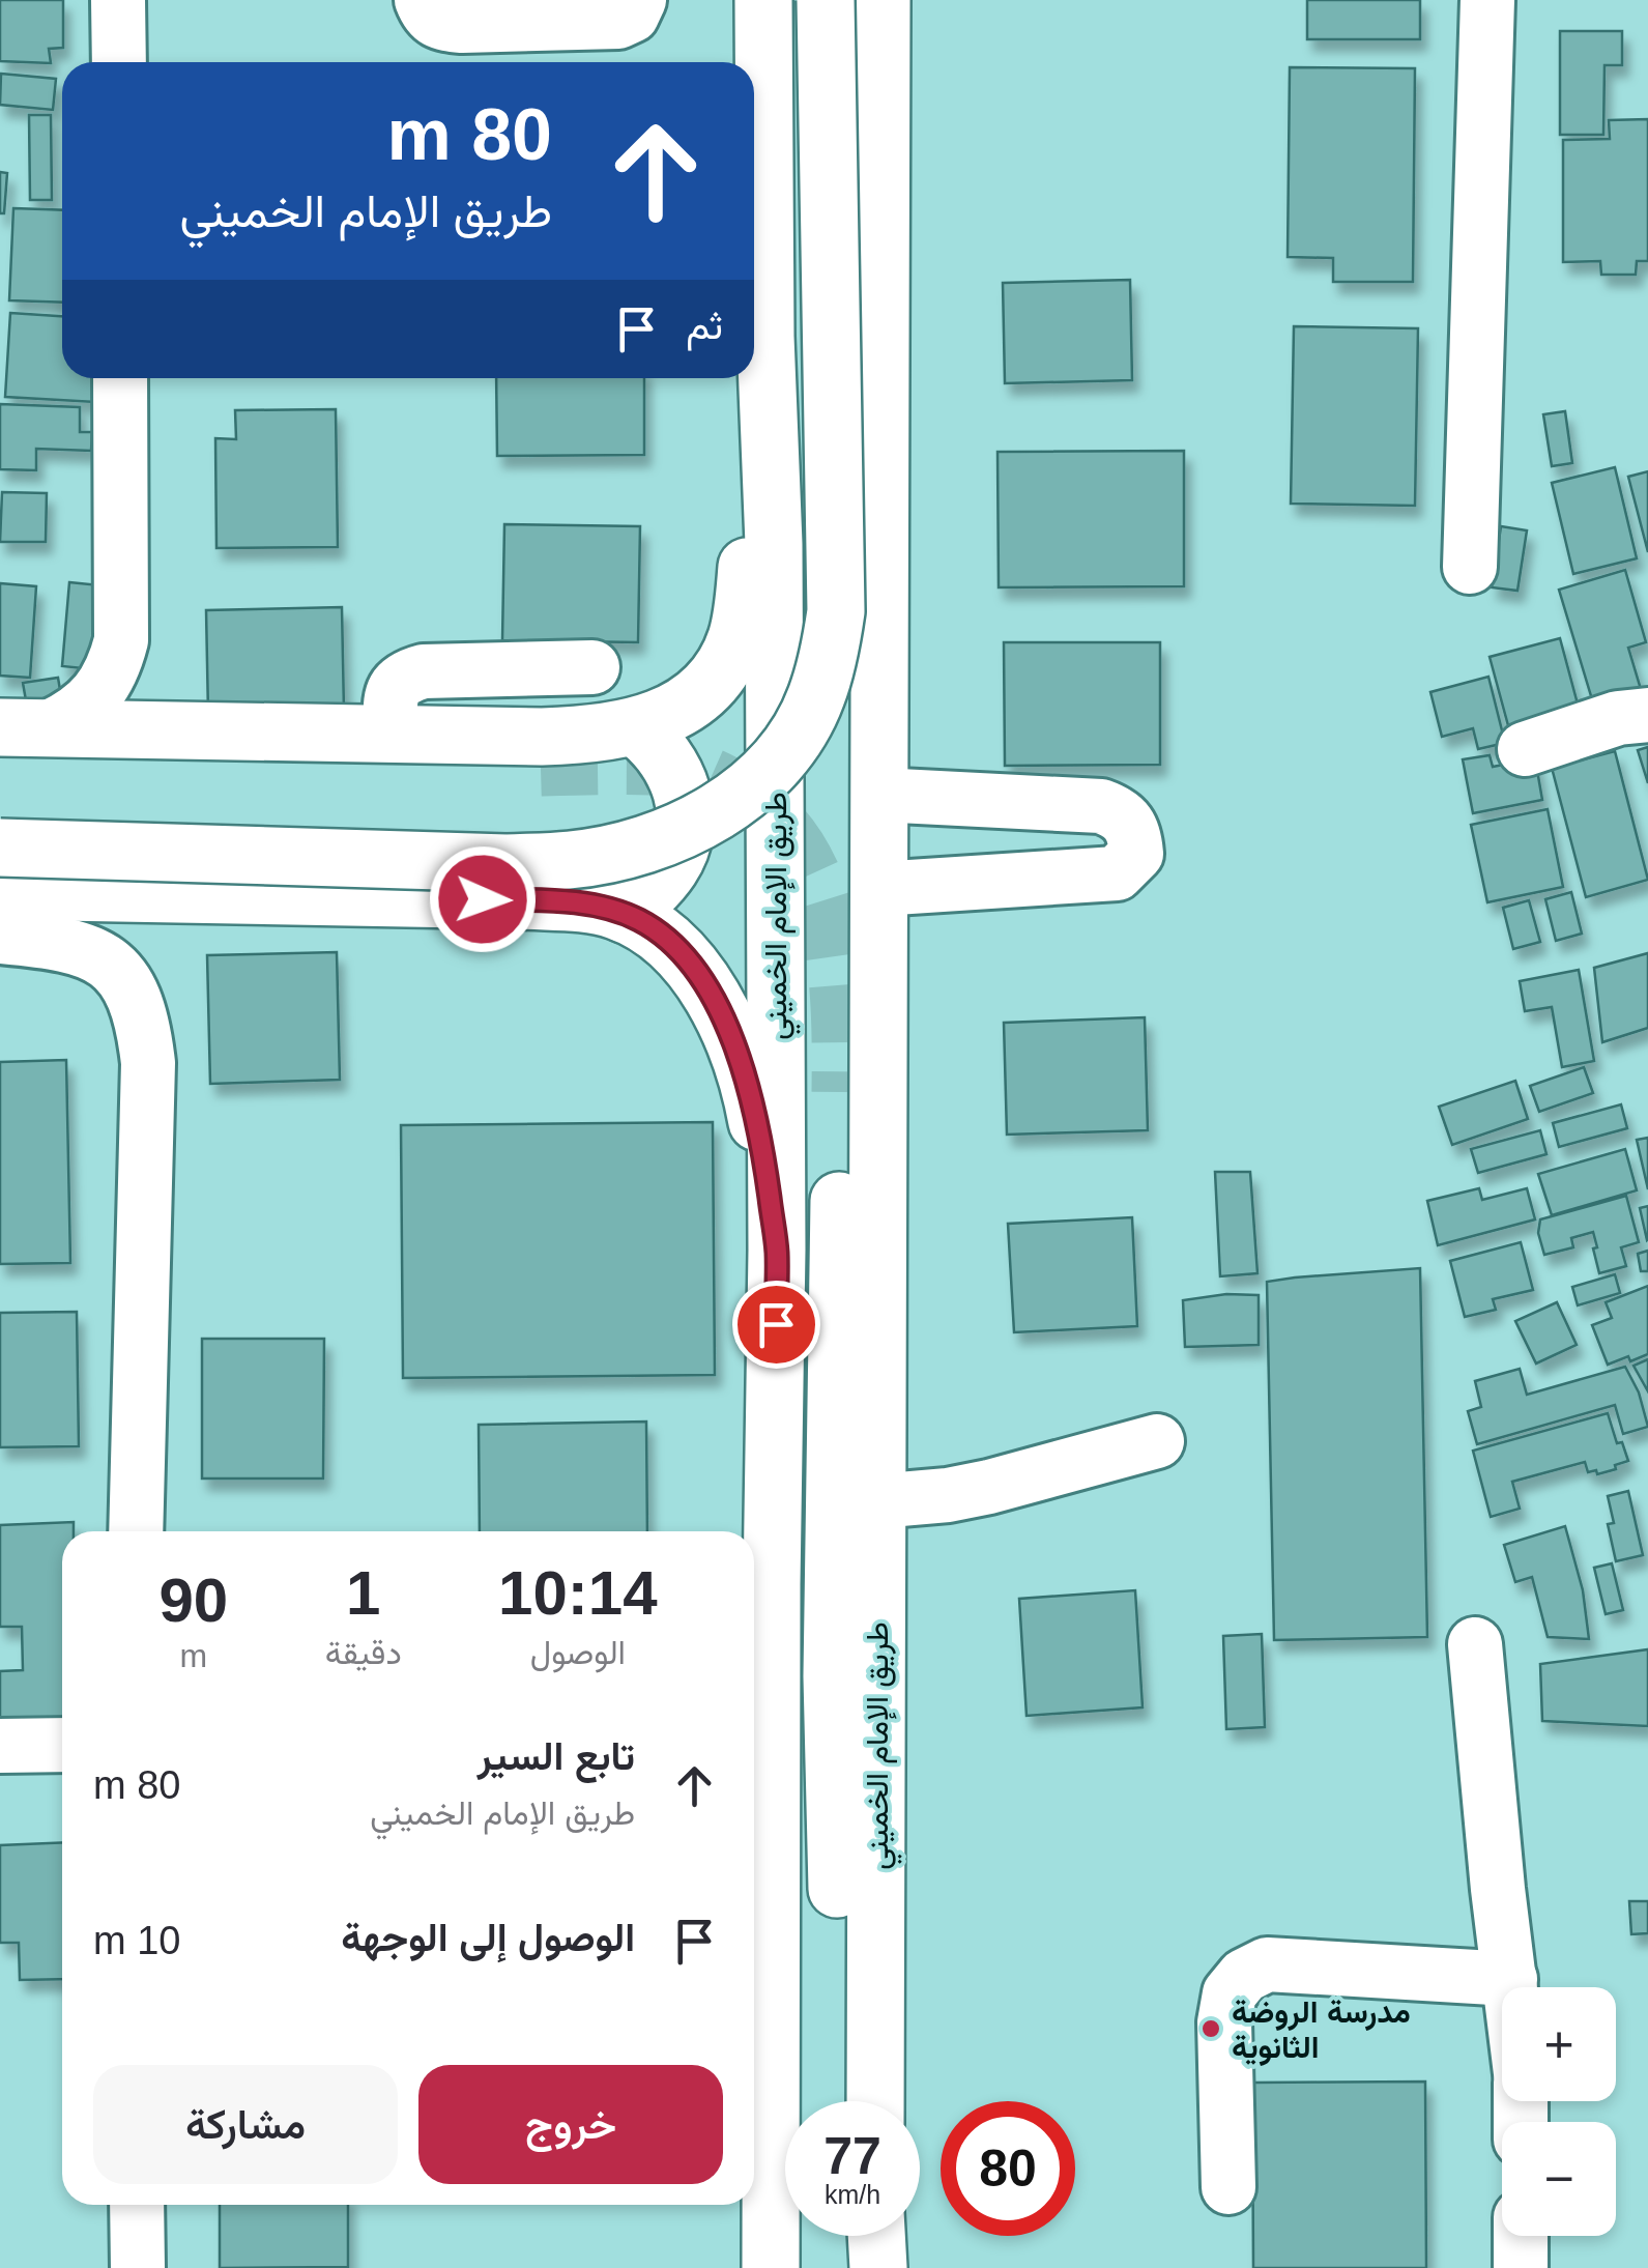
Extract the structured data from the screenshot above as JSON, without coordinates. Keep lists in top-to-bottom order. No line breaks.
{"streets":{"highway":["طريق الإمام الخميني"]},"places":["مدرسة الروضة الثانوية"],"page":{"turn":["80 m","طريق الإمام الخميني"],"then":"ثم","eta":["10:14","الوصول","1","دقيقة","90","m"],"list":[{"name":"تابع السير","note":"طريق الإمام الخميني","value":"80 m"},{"name":"الوصول إلى الوجهة","value":"10 m"}],"map_buttons":["+","−"],"buttons":["خروج","مشاركة"],"speed":"77 km/h","limit":"80"}}
